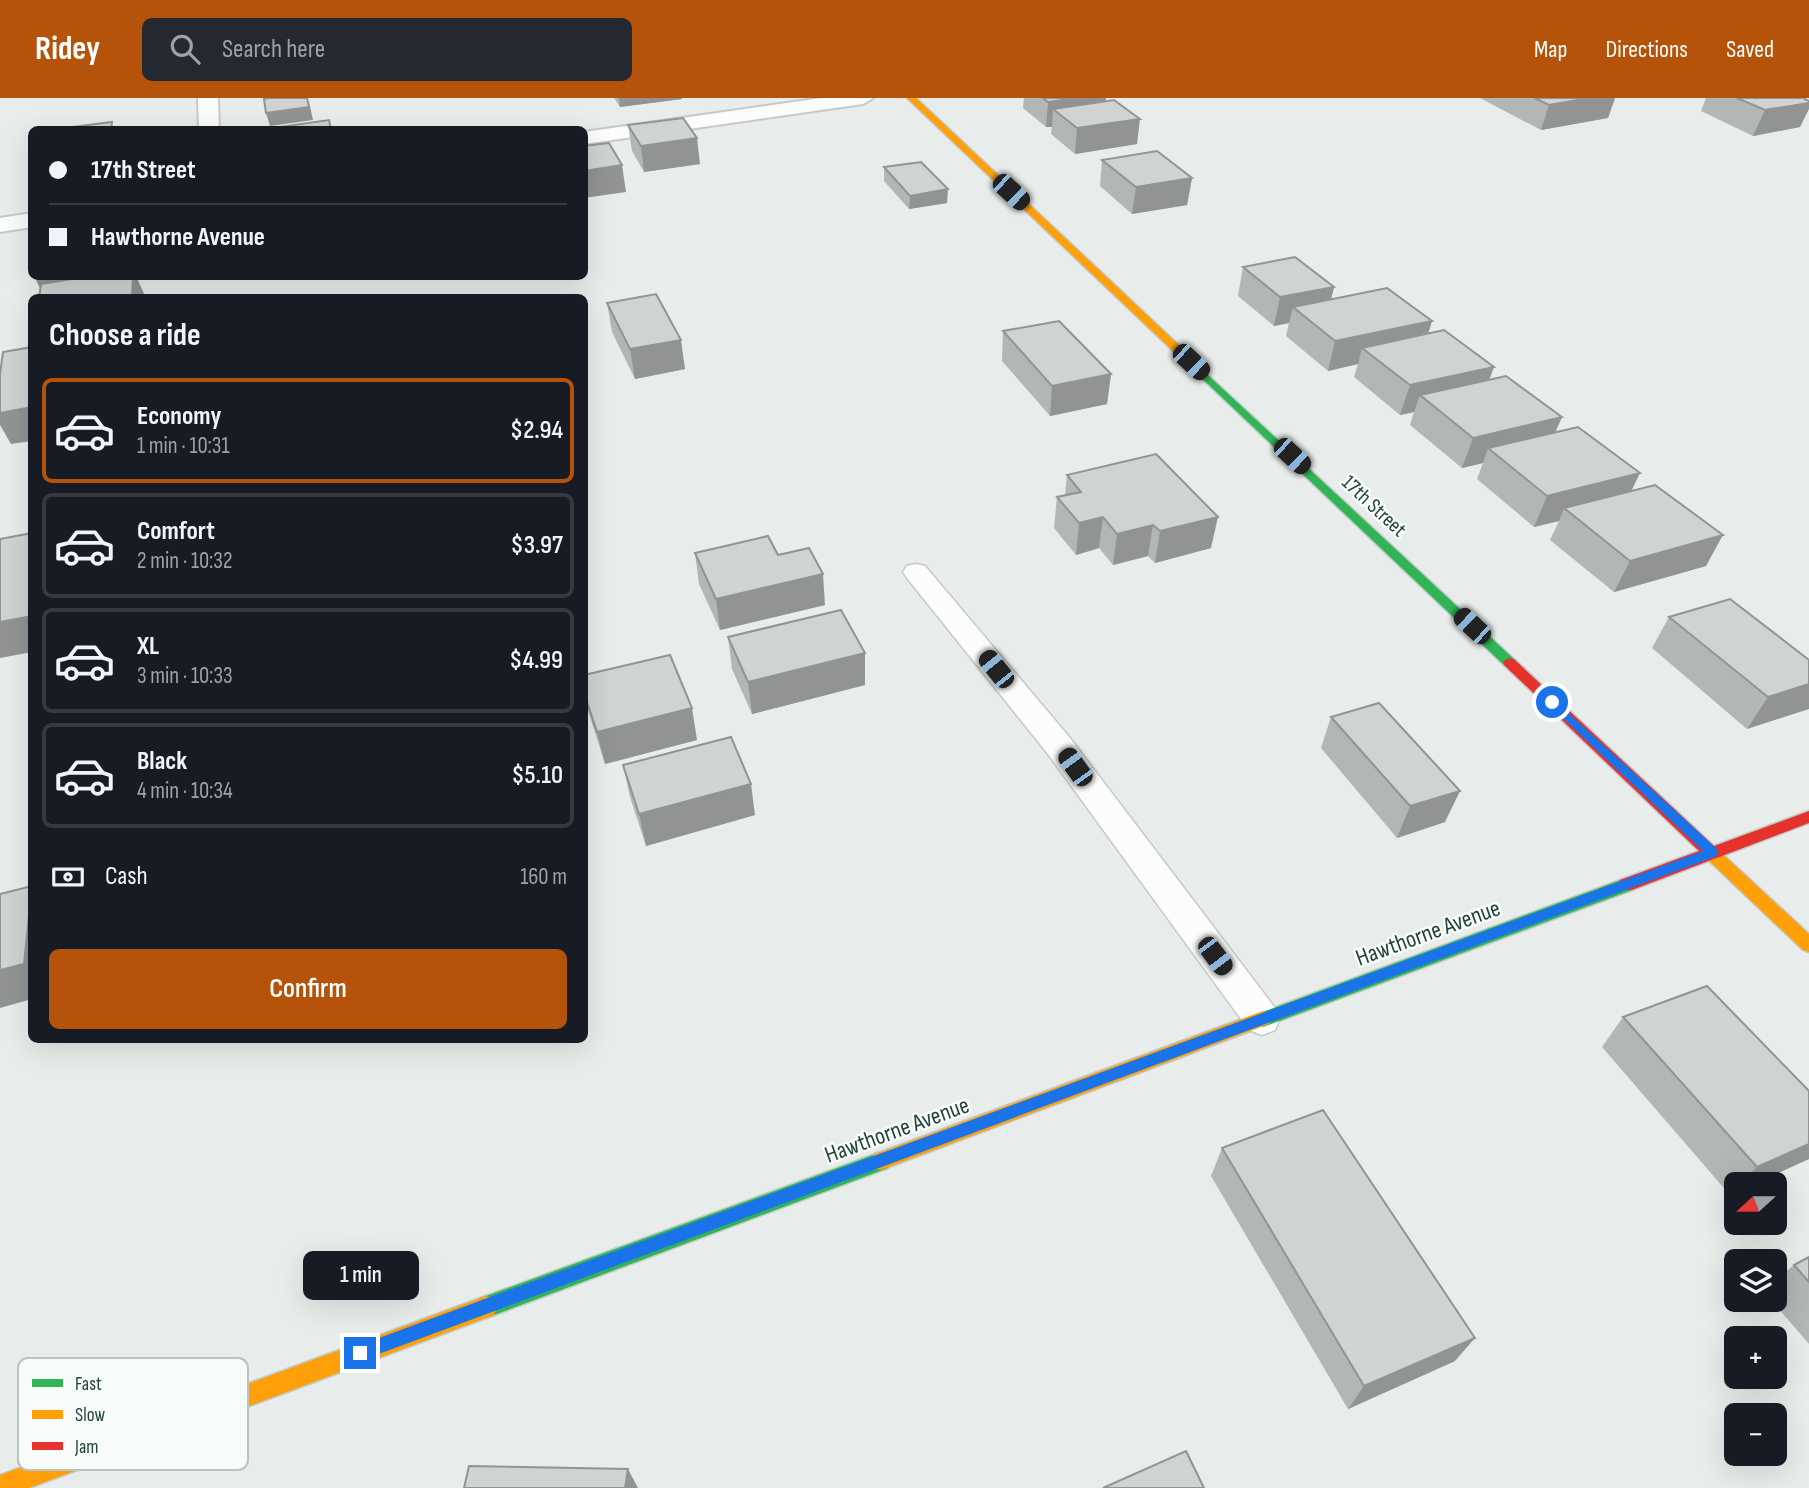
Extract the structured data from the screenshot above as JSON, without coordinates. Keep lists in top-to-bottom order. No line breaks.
{"streets":{"street":["17th Street","Hawthorne Avenue"]},"crossings":[["17th Street","Hawthorne Avenue"]],"legend":["Fast","Slow","Jam"],"north":"left","page":{"header":"Ridey","search":"Search here","nav":["Map","Directions","Saved"],"banner":["17th Street","Hawthorne Avenue"],"heading":"Choose a ride","list":[{"name":"Economy","note":"1 min · 10:31","value":"$2.94"},{"name":"Comfort","note":"2 min · 10:32","value":"$3.97"},{"name":"XL","note":"3 min · 10:33","value":"$4.99"},{"name":"Black","note":"4 min · 10:34","value":"$5.10"}],"pay":["Cash","160 m"],"buttons":"Confirm","map_buttons":["+","−"],"bubble":"1 min"}}
